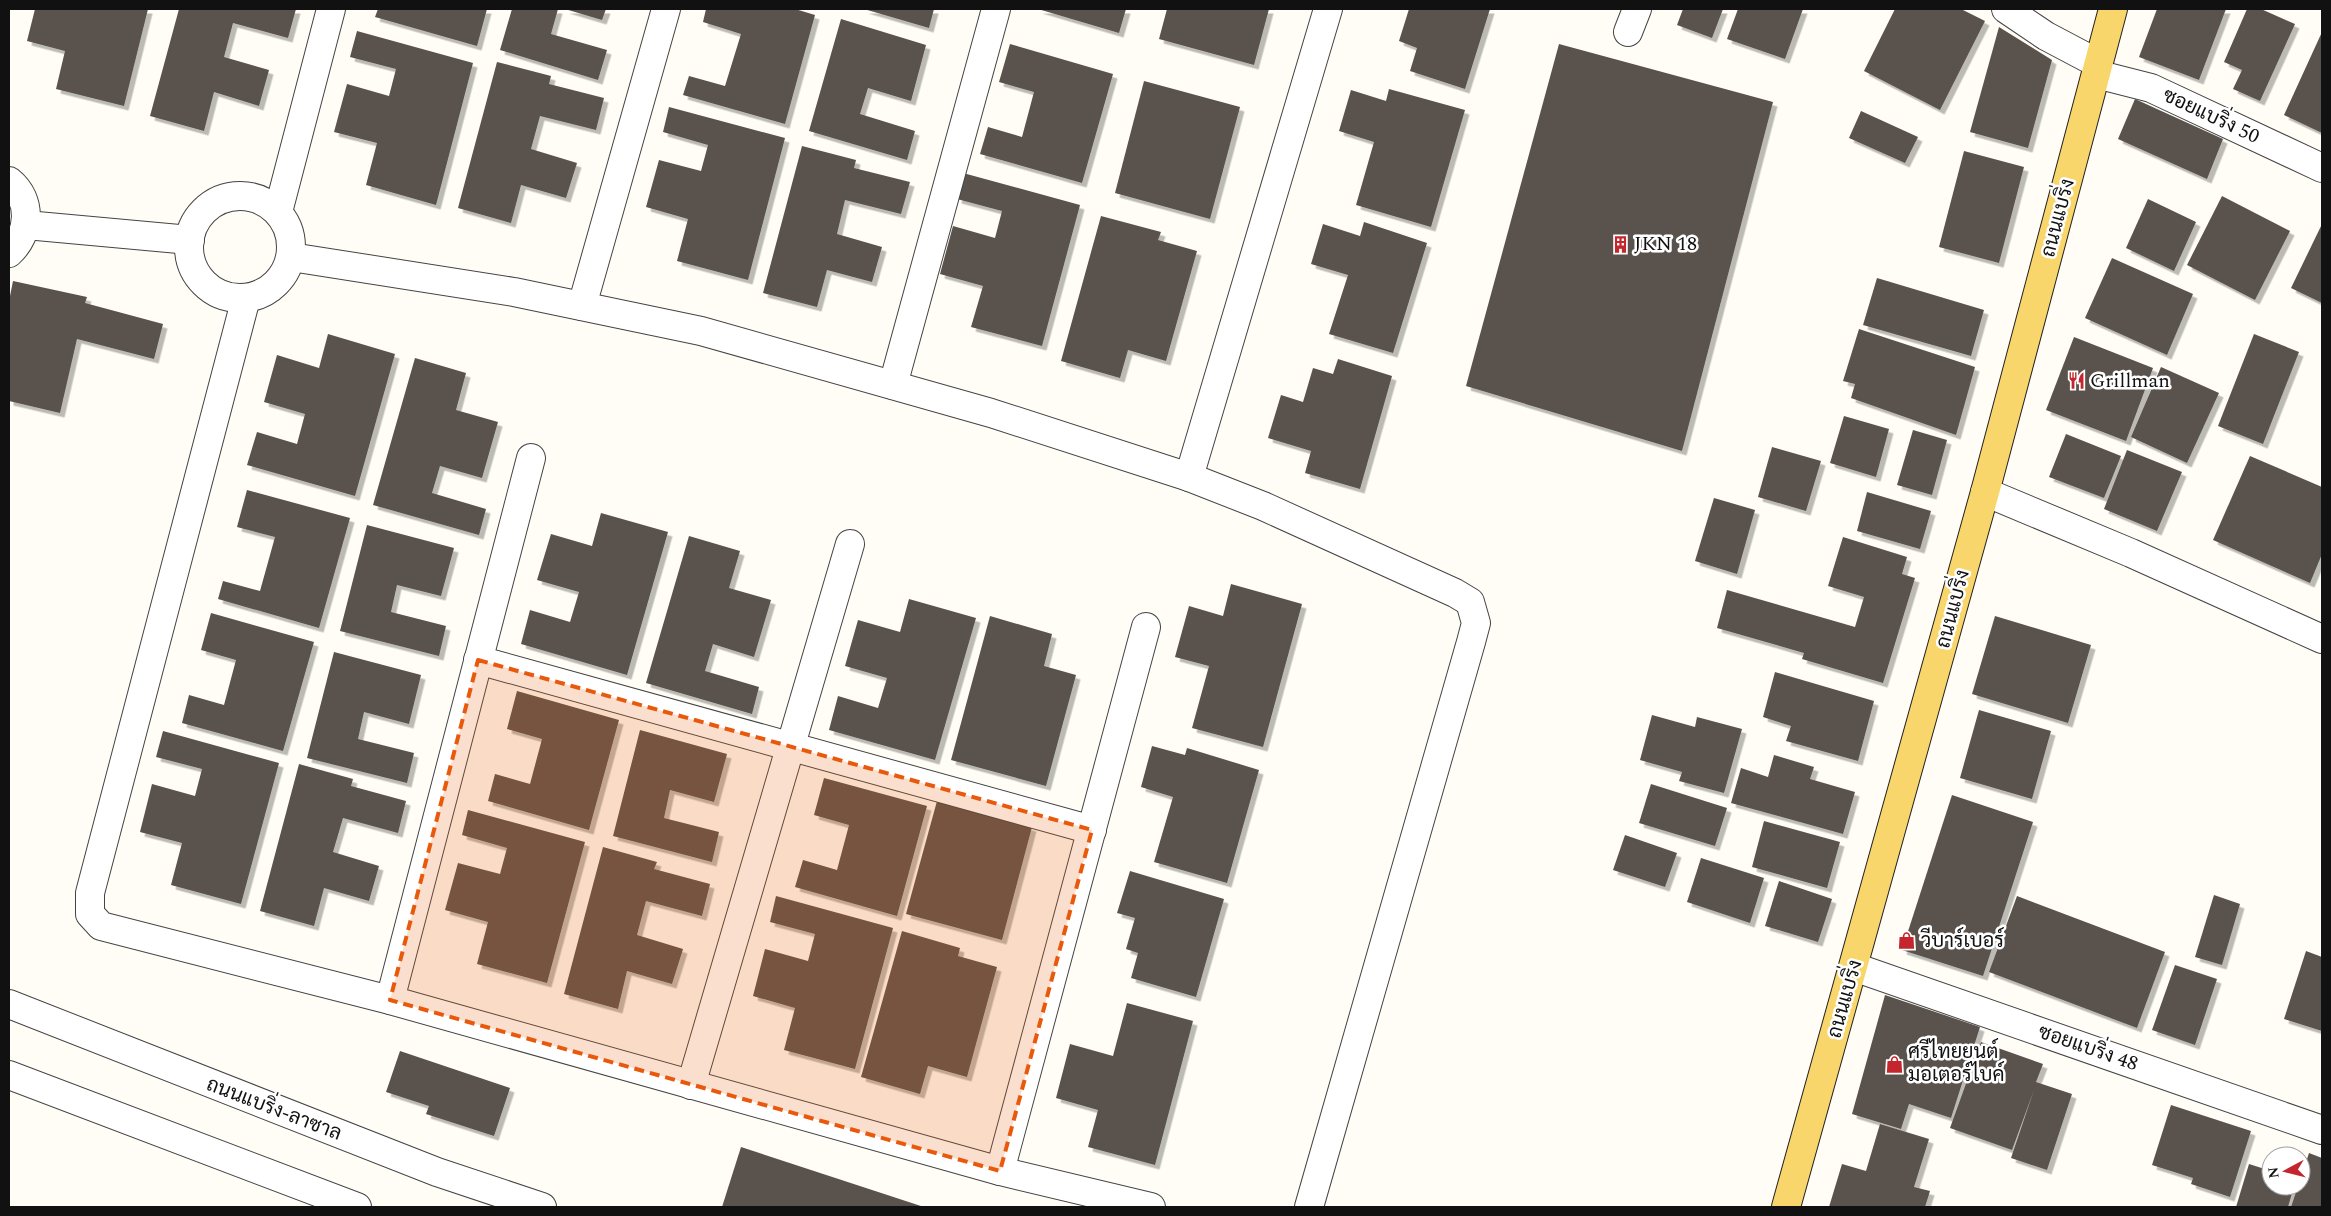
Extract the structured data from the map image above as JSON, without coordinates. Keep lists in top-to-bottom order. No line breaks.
{"streets":{"main road":["ถนนแบริ่ง"],"street":["ซอยแบริ่ง 50","ซอยแบริ่ง 48","ถนนแบริ่ง-ลาซาล"]},"crossings":[["ซอยแบริ่ง 50","ถนนแบริ่ง"],["ถนนแบริ่ง","ซอยแบริ่ง 48"]],"places":{"building":["JKN 18"],"restaurant":["Grillman"],"shop":["วีบาร์เบอร์","ศรีไทยยนต์ มอเตอร์ไบค์"]},"north":"left"}
